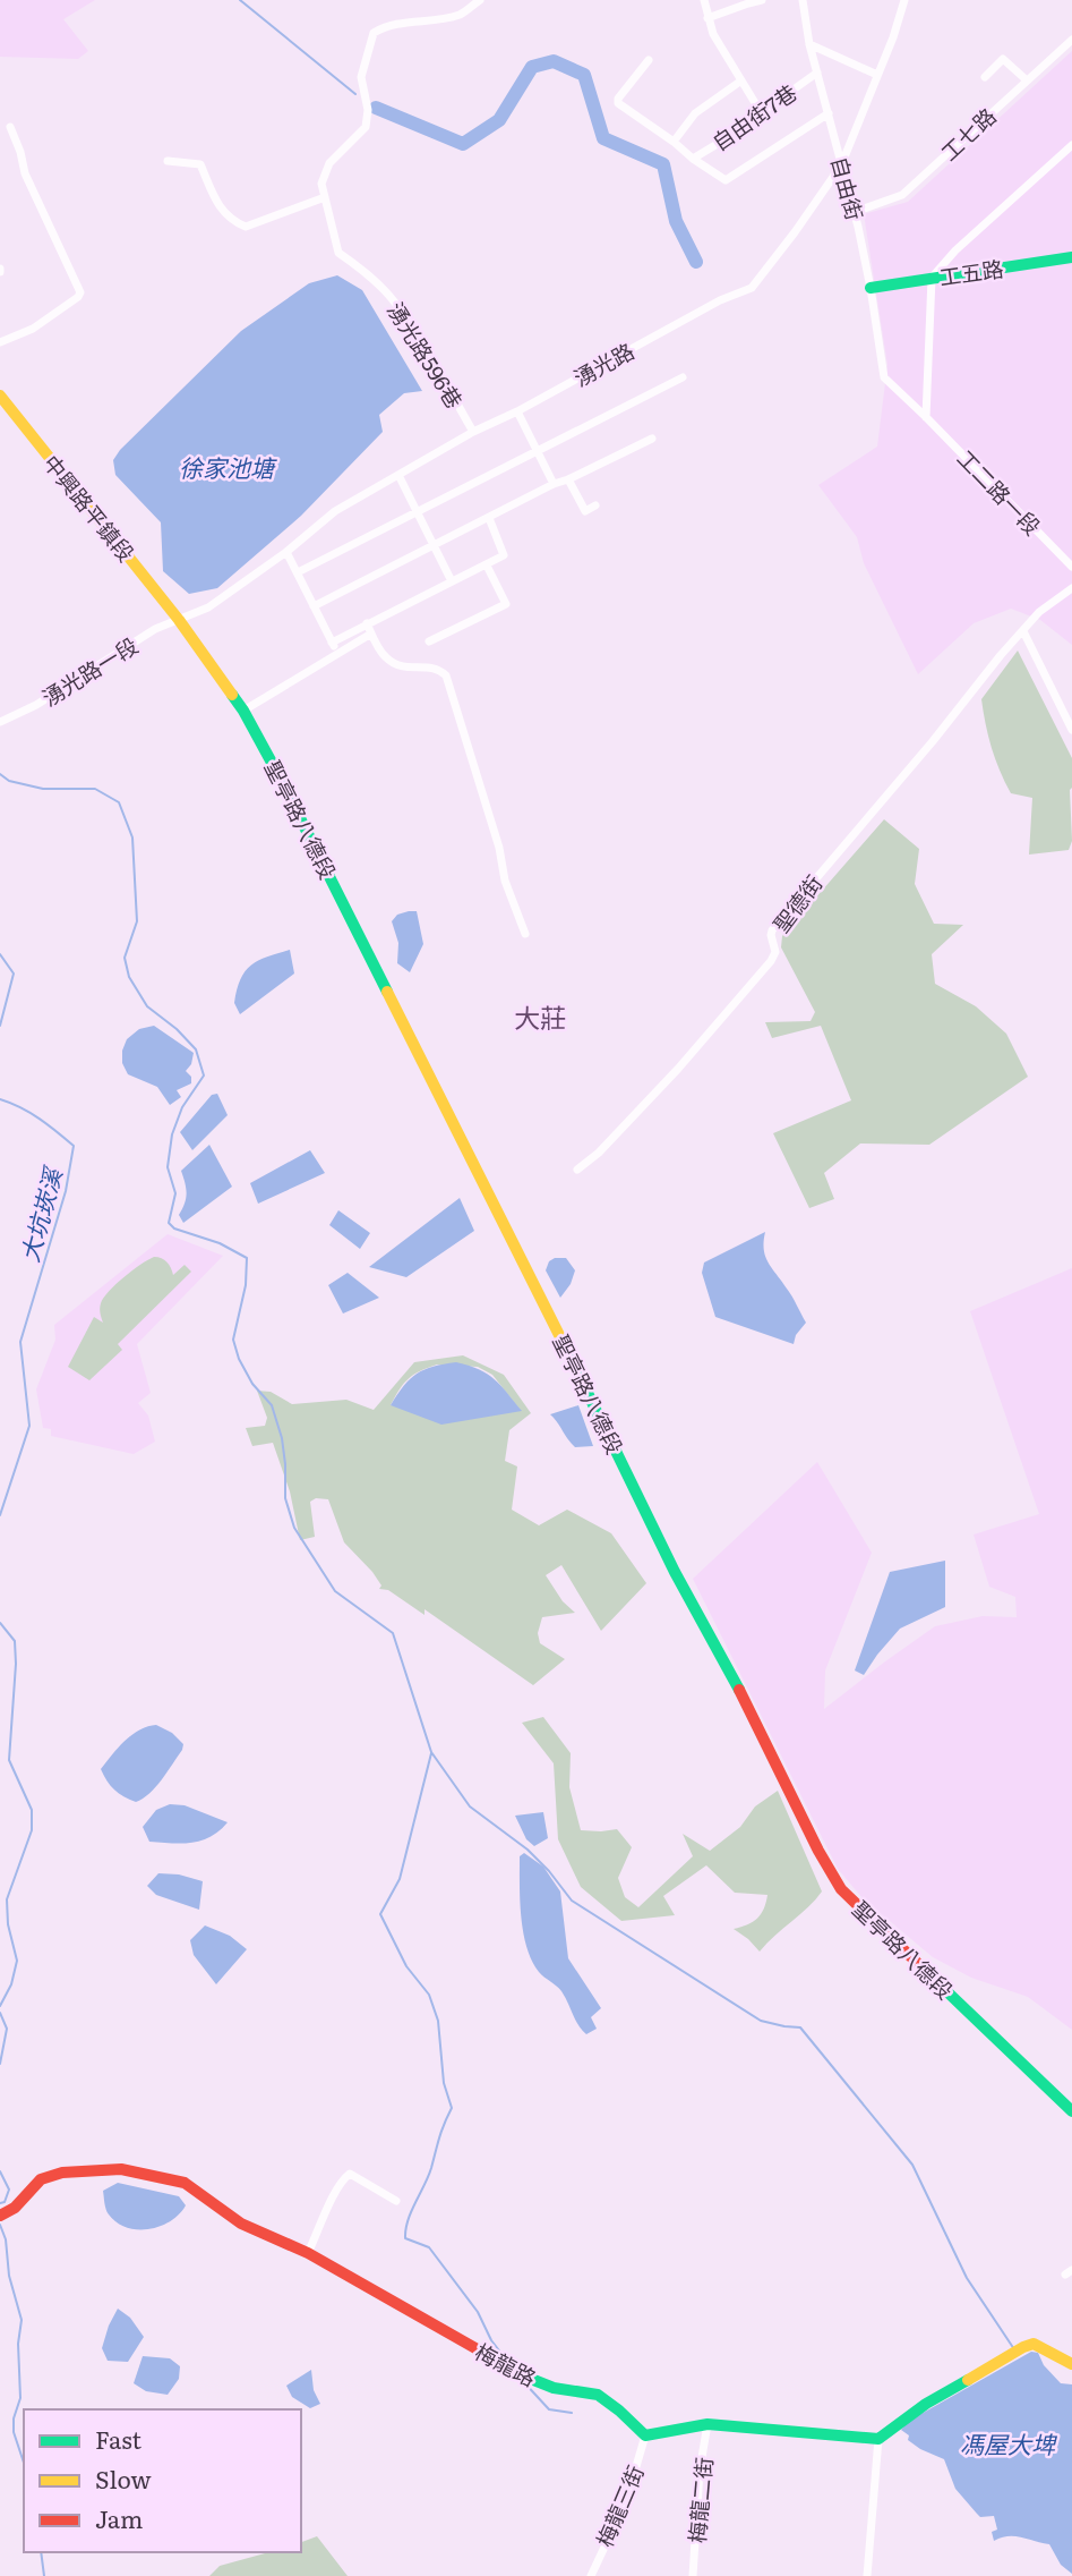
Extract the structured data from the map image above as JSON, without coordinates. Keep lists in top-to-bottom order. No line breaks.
{"streets":{"street":["自由街7巷","工七路","自由街","工五路","湧光路596巷","湧光路","工二路一段","中興路平鎮段","湧光路一段","聖亭路八德段","聖德街","梅龍路","梅龍二街","梅龍三街"]},"crossings":[["自由街7巷","自由街"],["工七路","自由街"],["自由街","工五路"],["自由街","湧光路"],["自由街","工二路一段"],["湧光路596巷","湧光路"],["湧光路","中興路平鎮段"],["湧光路","湧光路一段"],["湧光路","聖亭路八德段"],["中興路平鎮段","湧光路一段"],["中興路平鎮段","聖亭路八德段"],["湧光路一段","聖亭路八德段"],["梅龍路","梅龍三街"]],"districts":["大莊"],"water":["徐家池塘","大坑崁溪","馮屋大埤"],"legend":["Fast","Slow","Jam"]}
